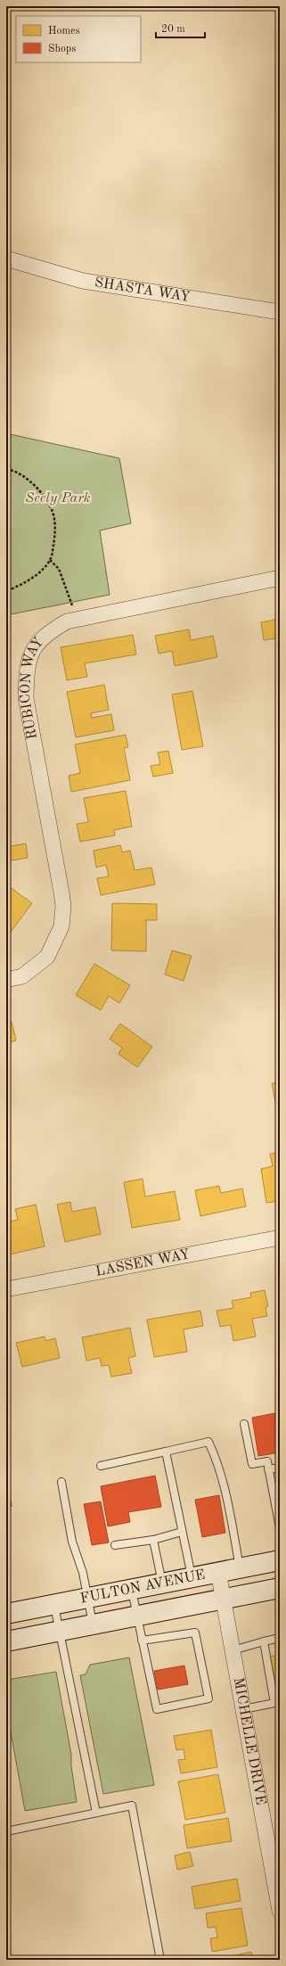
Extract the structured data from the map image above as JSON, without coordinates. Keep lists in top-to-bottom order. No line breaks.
{"streets":{"main road":["FULTON AVENUE"],"street":["SHASTA WAY","RUBICON WAY","LASSEN WAY","MICHELLE DRIVE"]},"crossings":[["FULTON AVENUE","MICHELLE DRIVE"]],"parks":["Seely Park"],"legend":["Homes","Shops"],"scale_bar":"20 m"}
